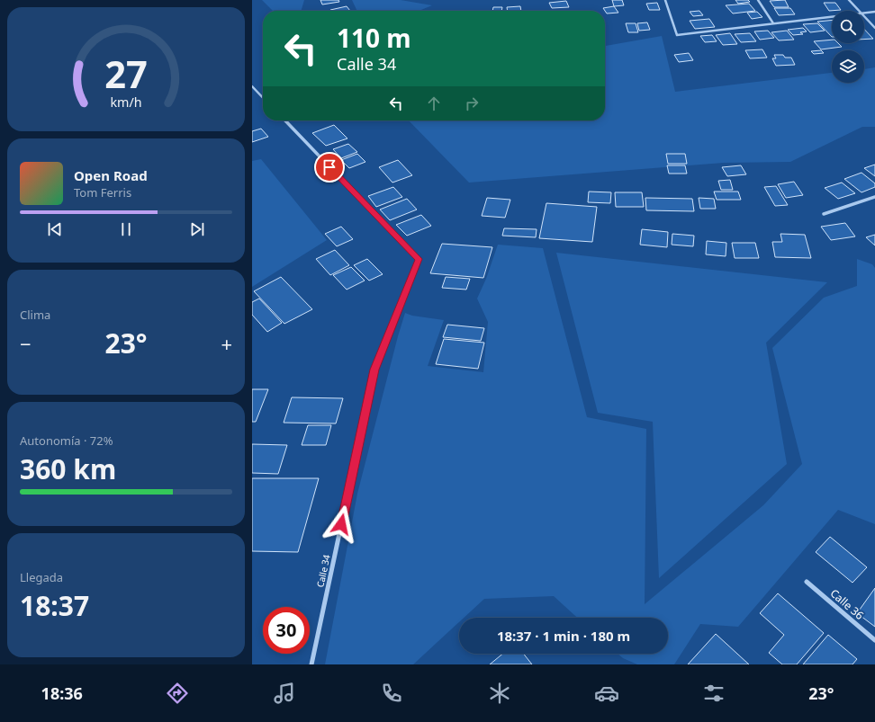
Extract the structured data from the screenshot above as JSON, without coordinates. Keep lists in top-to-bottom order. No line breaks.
{"streets":{"street":["Calle 34","Calle 36"]},"page":{"turn":["110 m","Calle 34"],"song":["Open Road","Tom Ferris"],"tile":["Clima",["Autonomía · 72%","360 km"],["Llegada","18:37"]],"heat":["−","23°","+"],"limit":"30","trip":"18:37 · 1 min · 180 m","tabs":["18:36","23°"],"gauge":["27","km/h"]}}
